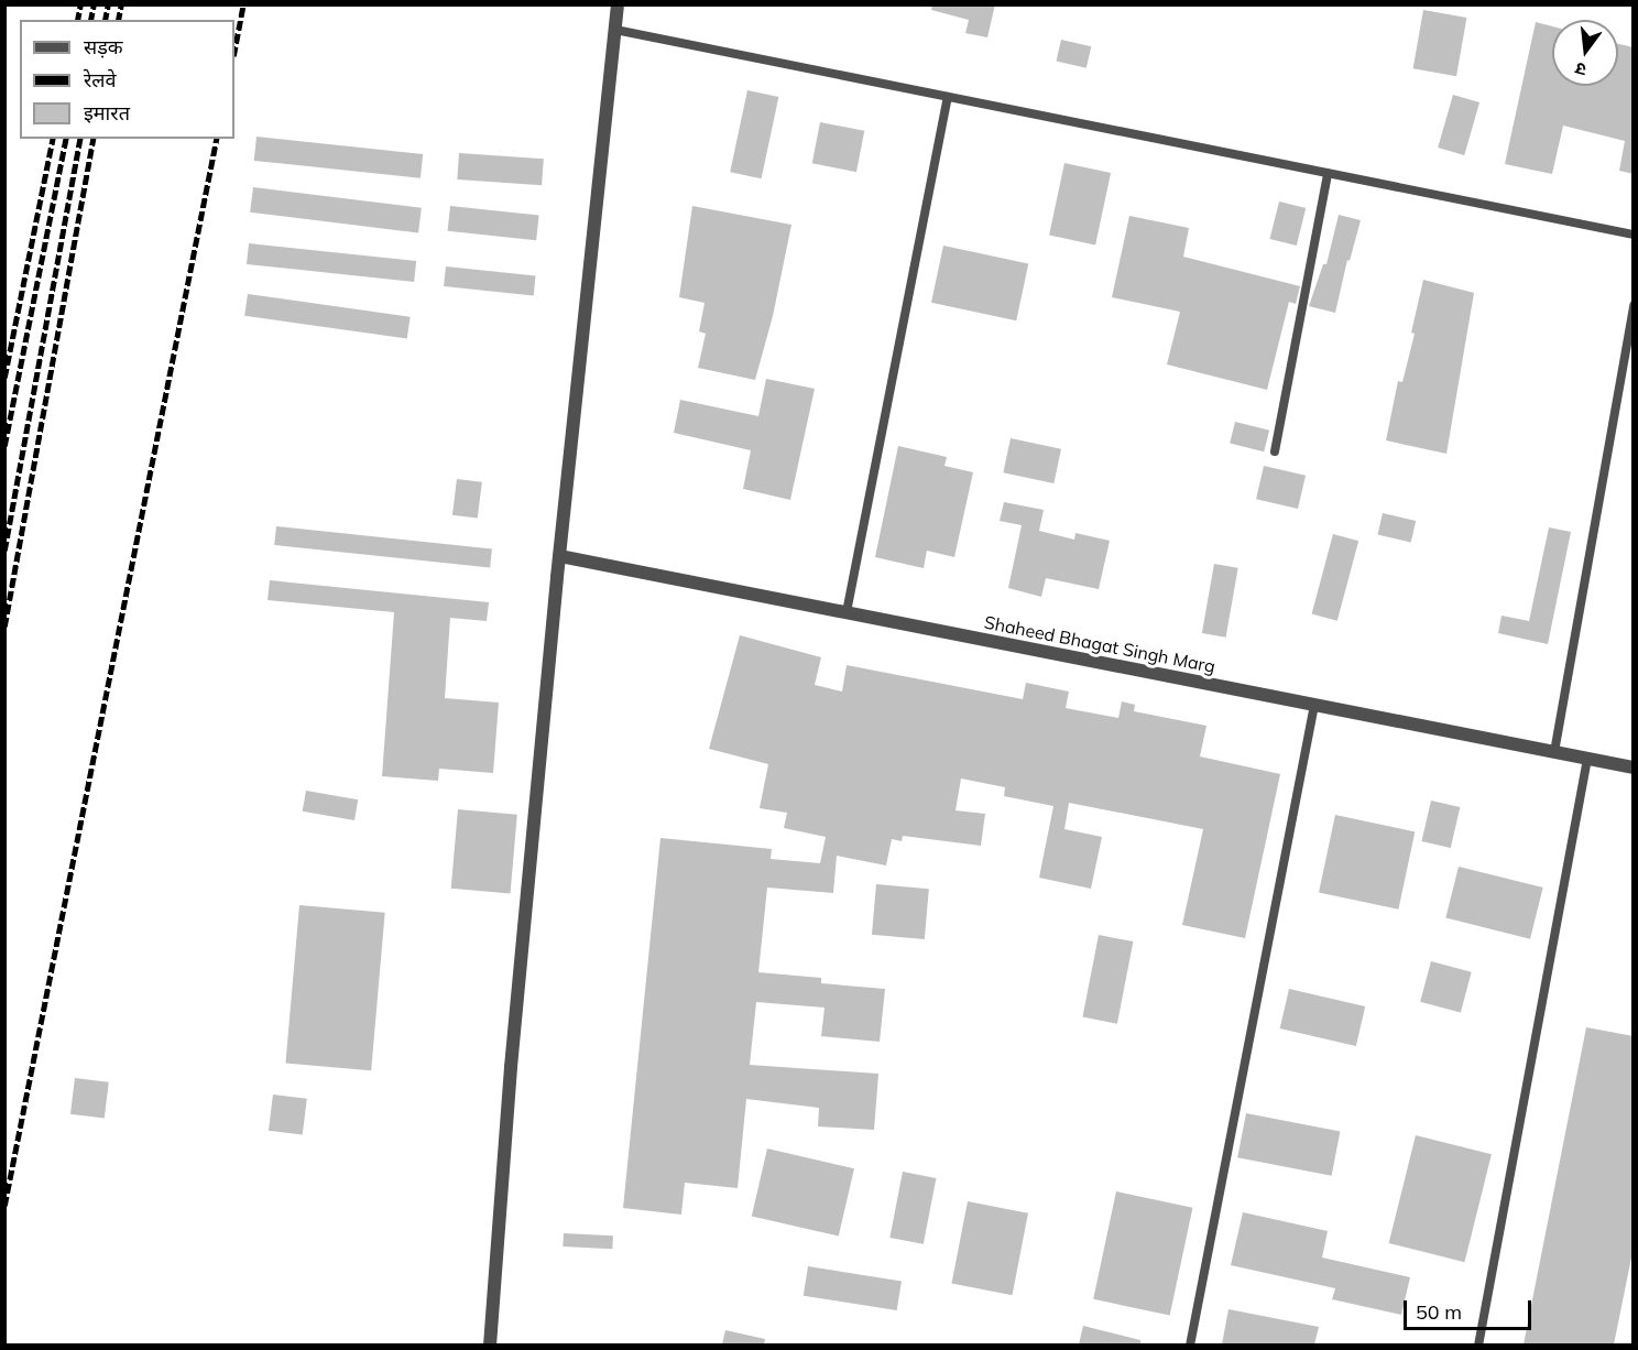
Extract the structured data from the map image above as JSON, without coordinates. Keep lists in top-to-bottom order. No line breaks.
{"streets":{"street":["Shaheed Bhagat Singh Marg"]},"legend":["सड़क","रेलवे","इमारत"],"scale_bar":"50 m","north":"bottom"}
